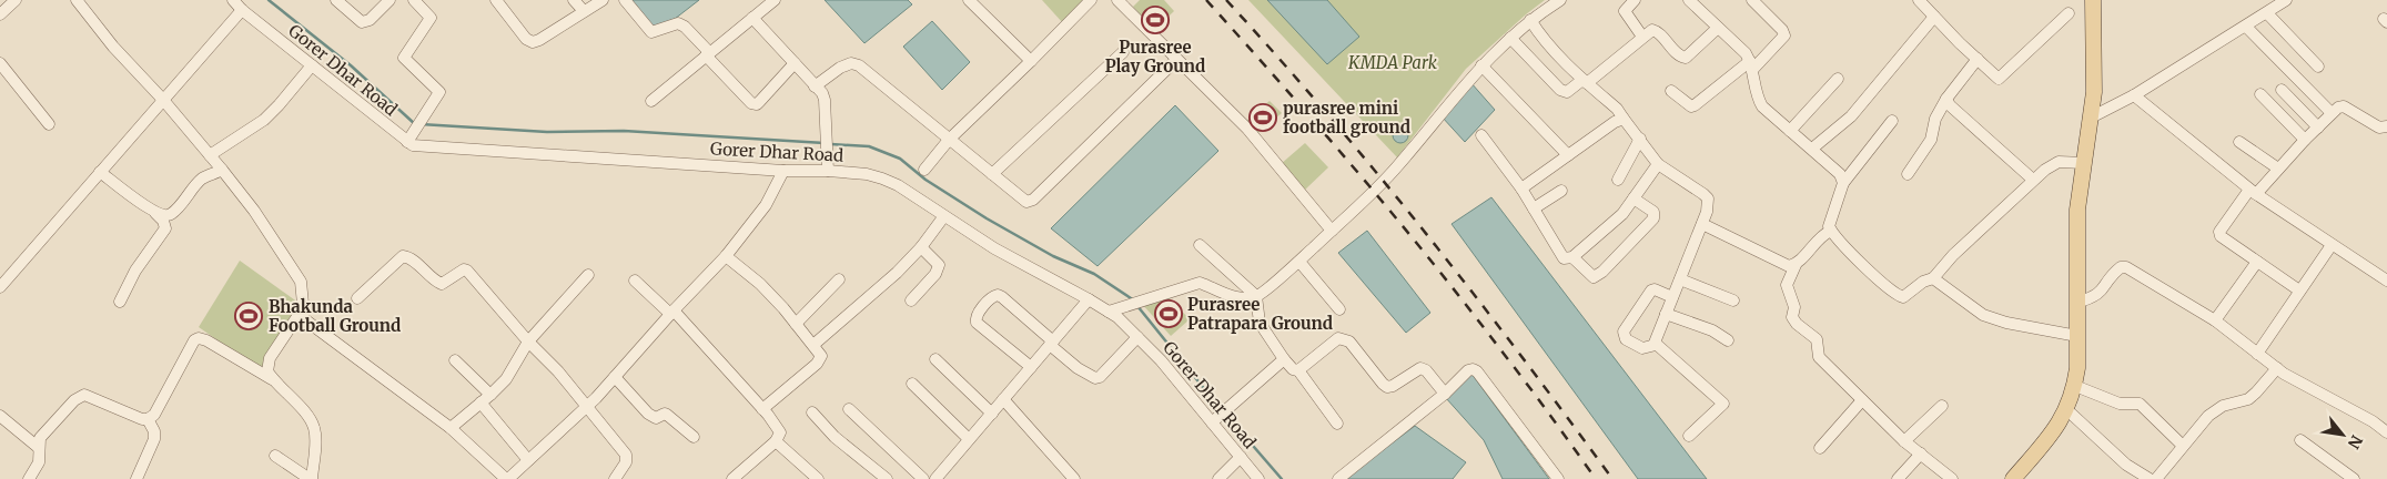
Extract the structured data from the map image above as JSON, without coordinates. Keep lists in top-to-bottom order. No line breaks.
{"streets":{"street":["Gorer Dhar Road"]},"parks":["KMDA Park"],"places":{"sports":["Purasree Play Ground","purasree mini football ground","Purasree Patrapara Ground","Bhakunda Football Ground"]},"north":"bottom right"}
